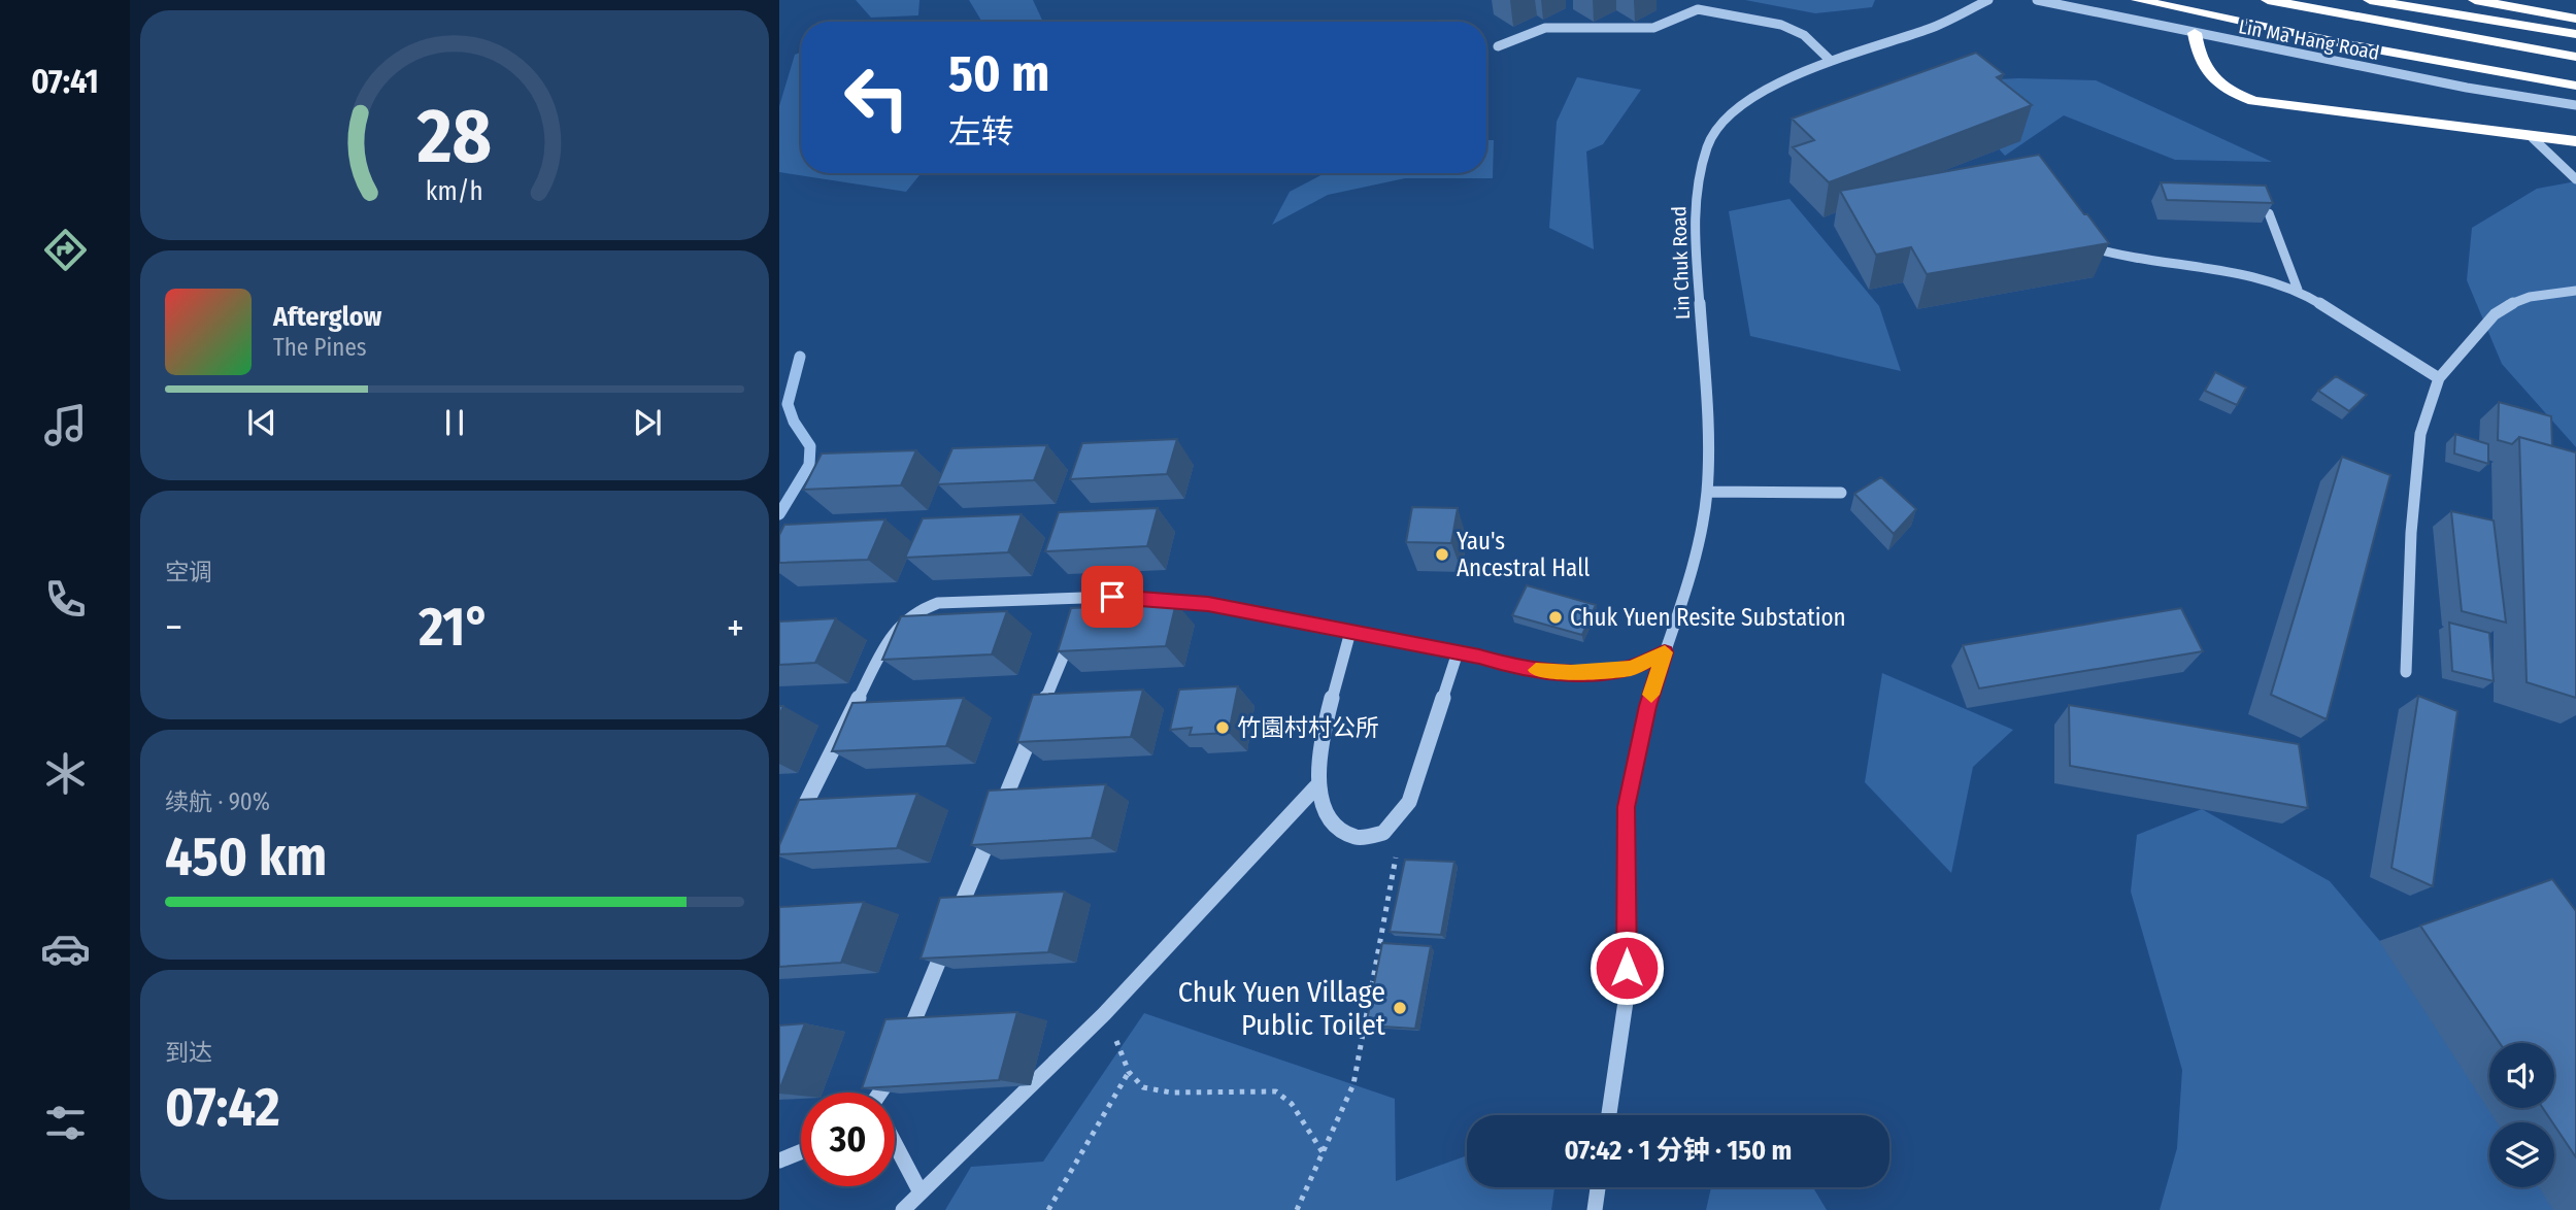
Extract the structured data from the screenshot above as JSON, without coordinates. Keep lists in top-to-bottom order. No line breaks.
{"streets":{"street":["Lin Ma Hang Road","Lin Chuk Road"]},"places":["Yau's Ancestral Hall","Chuk Yuen Resite Substation","竹園村村公所","Chuk Yuen Village Public Toilet"],"page":{"tabs":"07:41","turn":["50 m","左转"],"song":["Afterglow","The Pines"],"tile":["空调",["续航 · 90%","450 km"],["到达","07:42"]],"heat":["−","21°","+"],"limit":"30","trip":"07:42 · 1 分钟 · 150 m","gauge":["28","km/h"]}}
